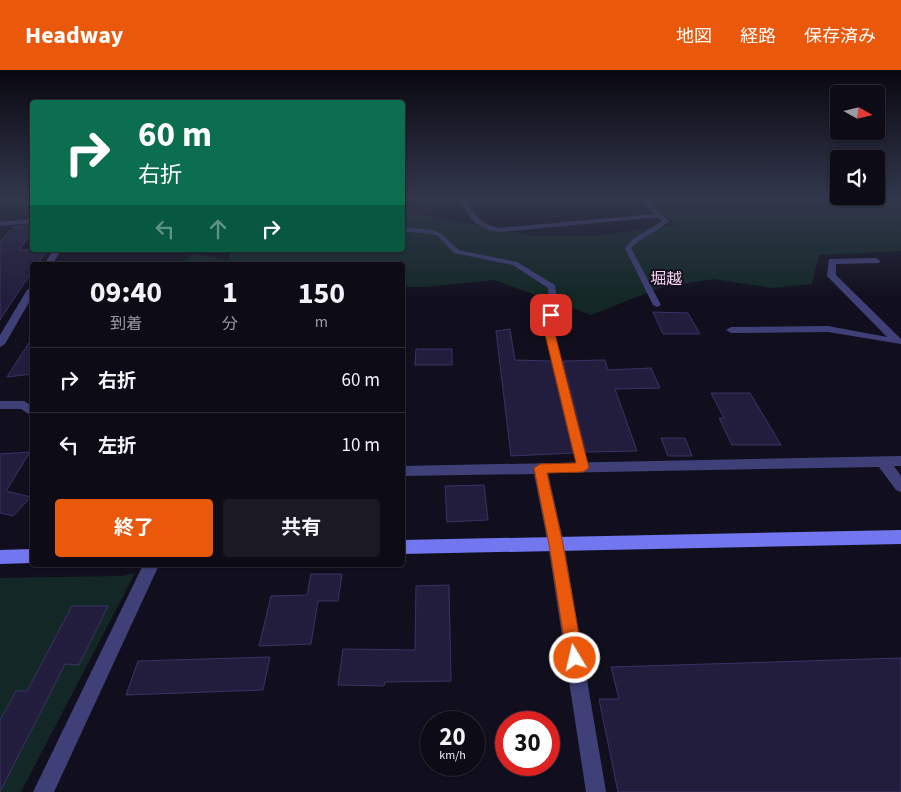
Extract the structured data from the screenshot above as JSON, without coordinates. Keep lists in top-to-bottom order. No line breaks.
{"districts":["堀越"],"north":"right","page":{"header":"Headway","nav":["地図","経路","保存済み"],"turn":["60 m","右折"],"eta":["09:40","到着","1","分","150","m"],"list":[{"name":"右折","value":"60 m"},{"name":"左折","value":"10 m"}],"buttons":["終了","共有"],"speed":"20 km/h","limit":"30"}}
